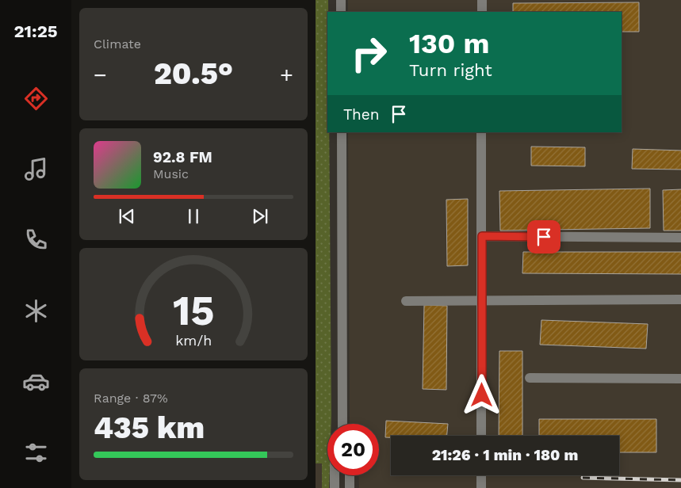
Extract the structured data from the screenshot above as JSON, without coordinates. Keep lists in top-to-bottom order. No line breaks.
{"page":{"tabs":"21:25","tile":["Climate",["Range · 87%","435 km"]],"turn":["130 m","Turn right"],"heat":["−","20.5°","+"],"then":"Then","song":["92.8 FM","Music"],"limit":"20","trip":"21:26 · 1 min · 180 m","gauge":["15","km/h"]}}
